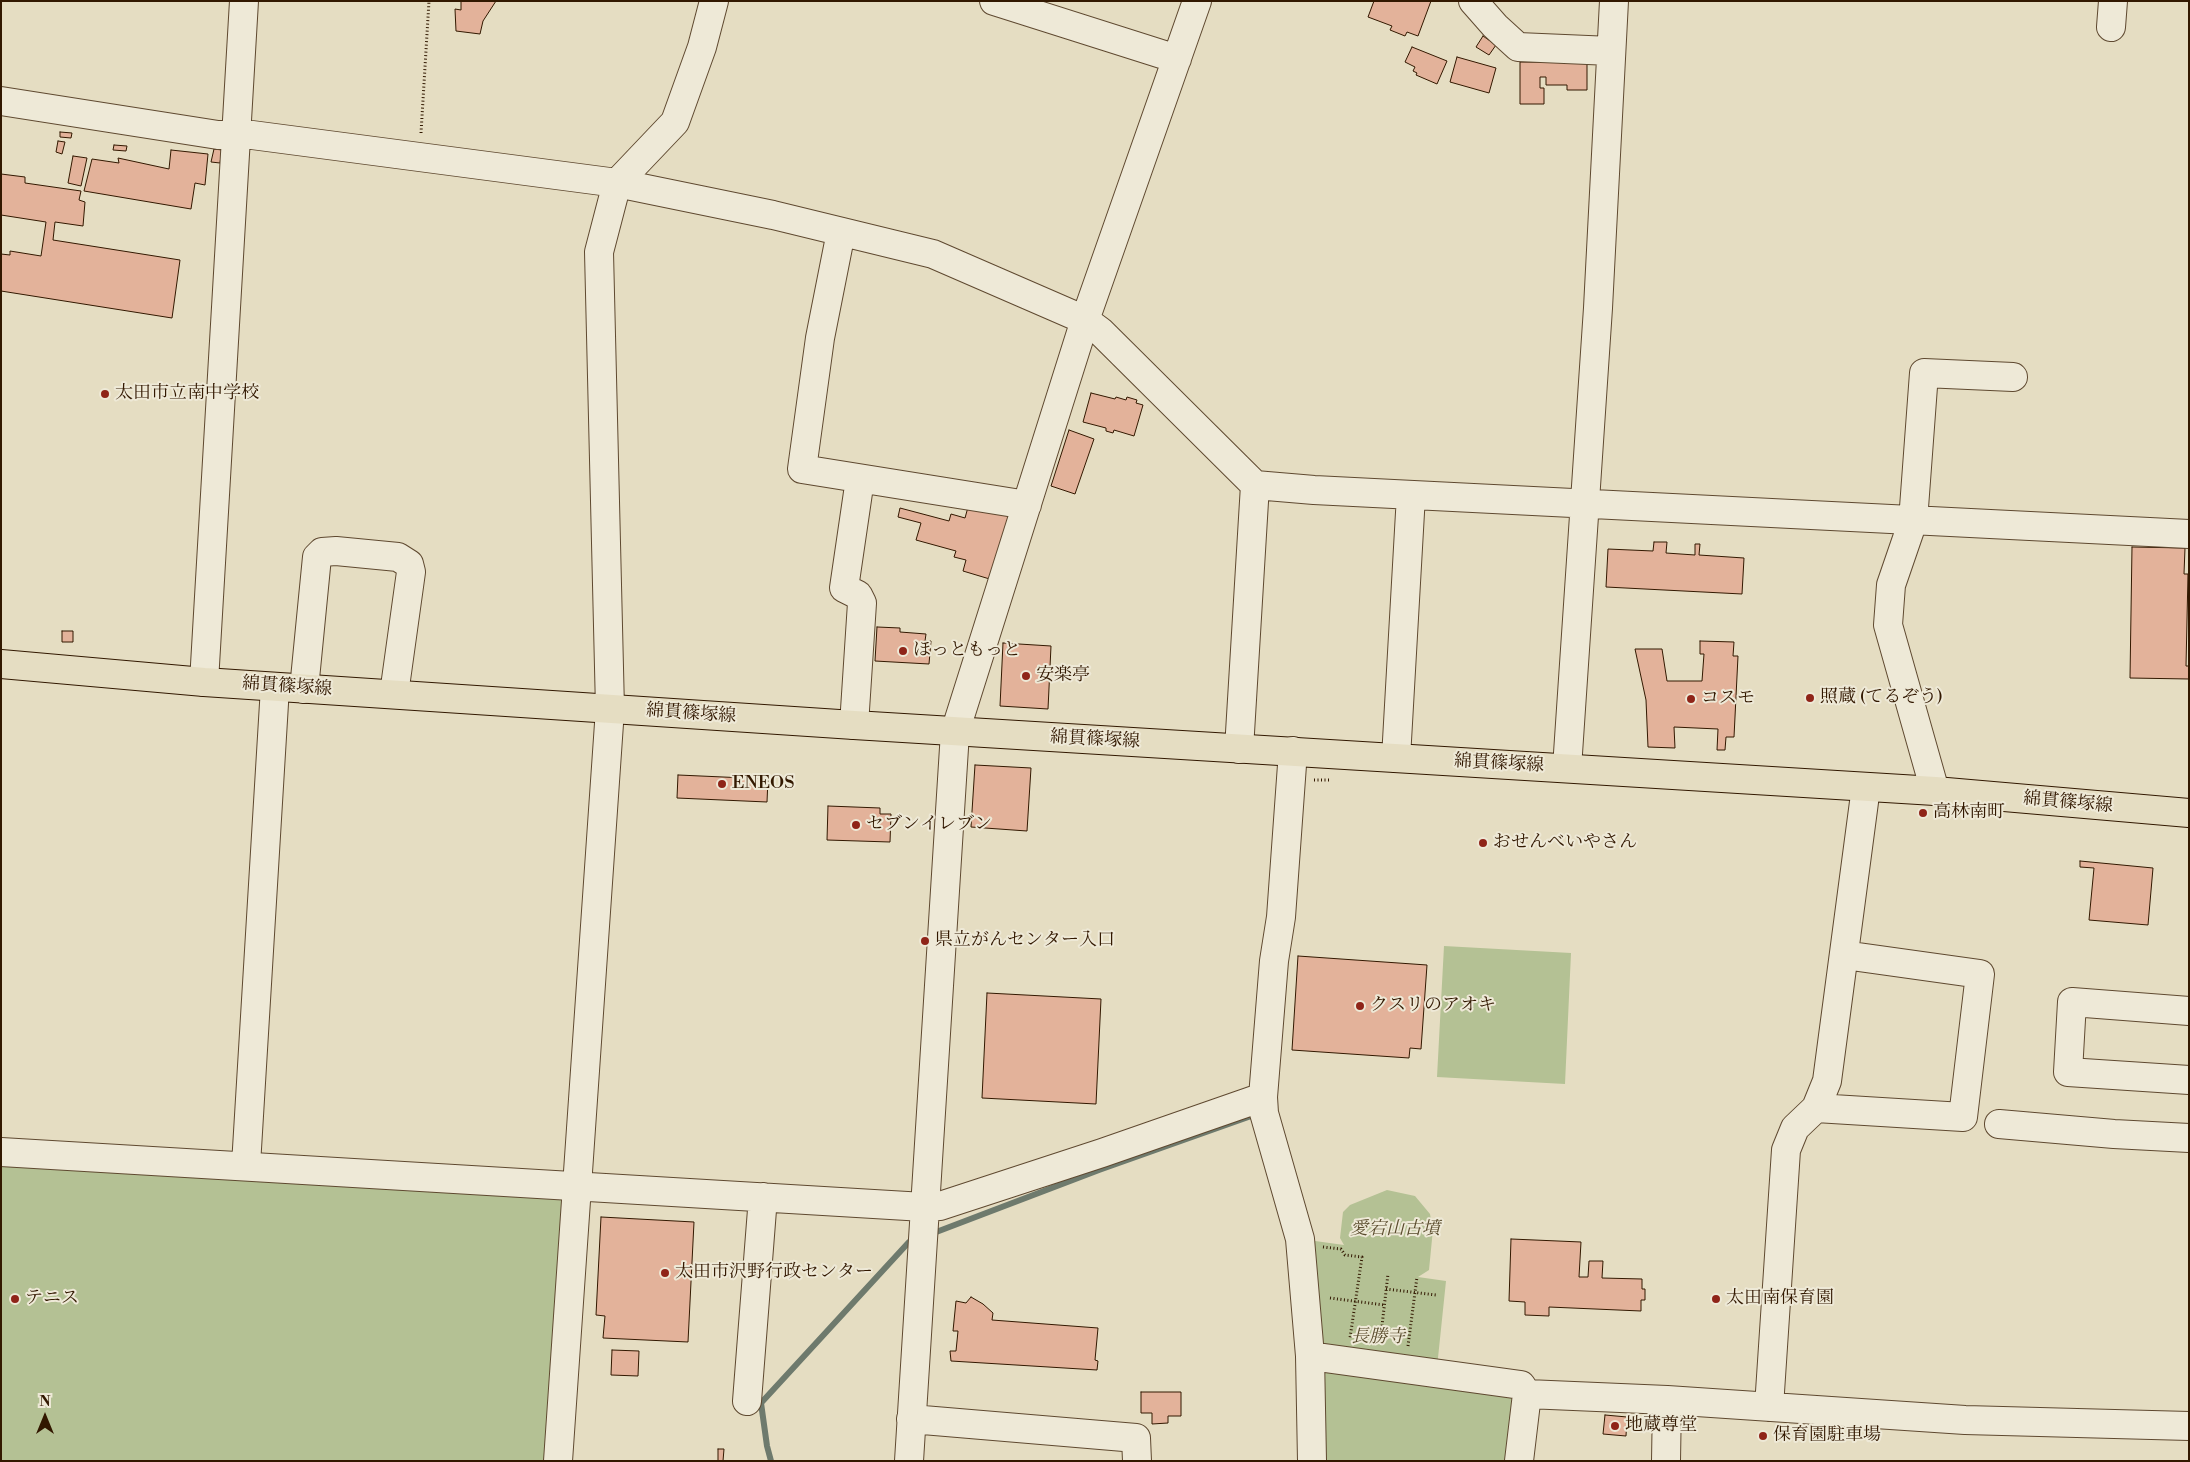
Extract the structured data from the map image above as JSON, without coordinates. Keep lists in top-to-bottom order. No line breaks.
{"streets":{"main road":["綿貫篠塚線"]},"parks":["愛宕山古墳","長勝寺"],"places":["太田市立南中学校","ほっともっと","安楽亭","照蔵 (てるぞう)","コスモ","ENEOS","高林南町","セブンイレブン","おせんべいやさん","県立がんセンター入口","クスリのアオキ","太田市沢野行政センター","テニス","太田南保育園","地蔵尊堂","保育園駐車場"],"north":"top"}
